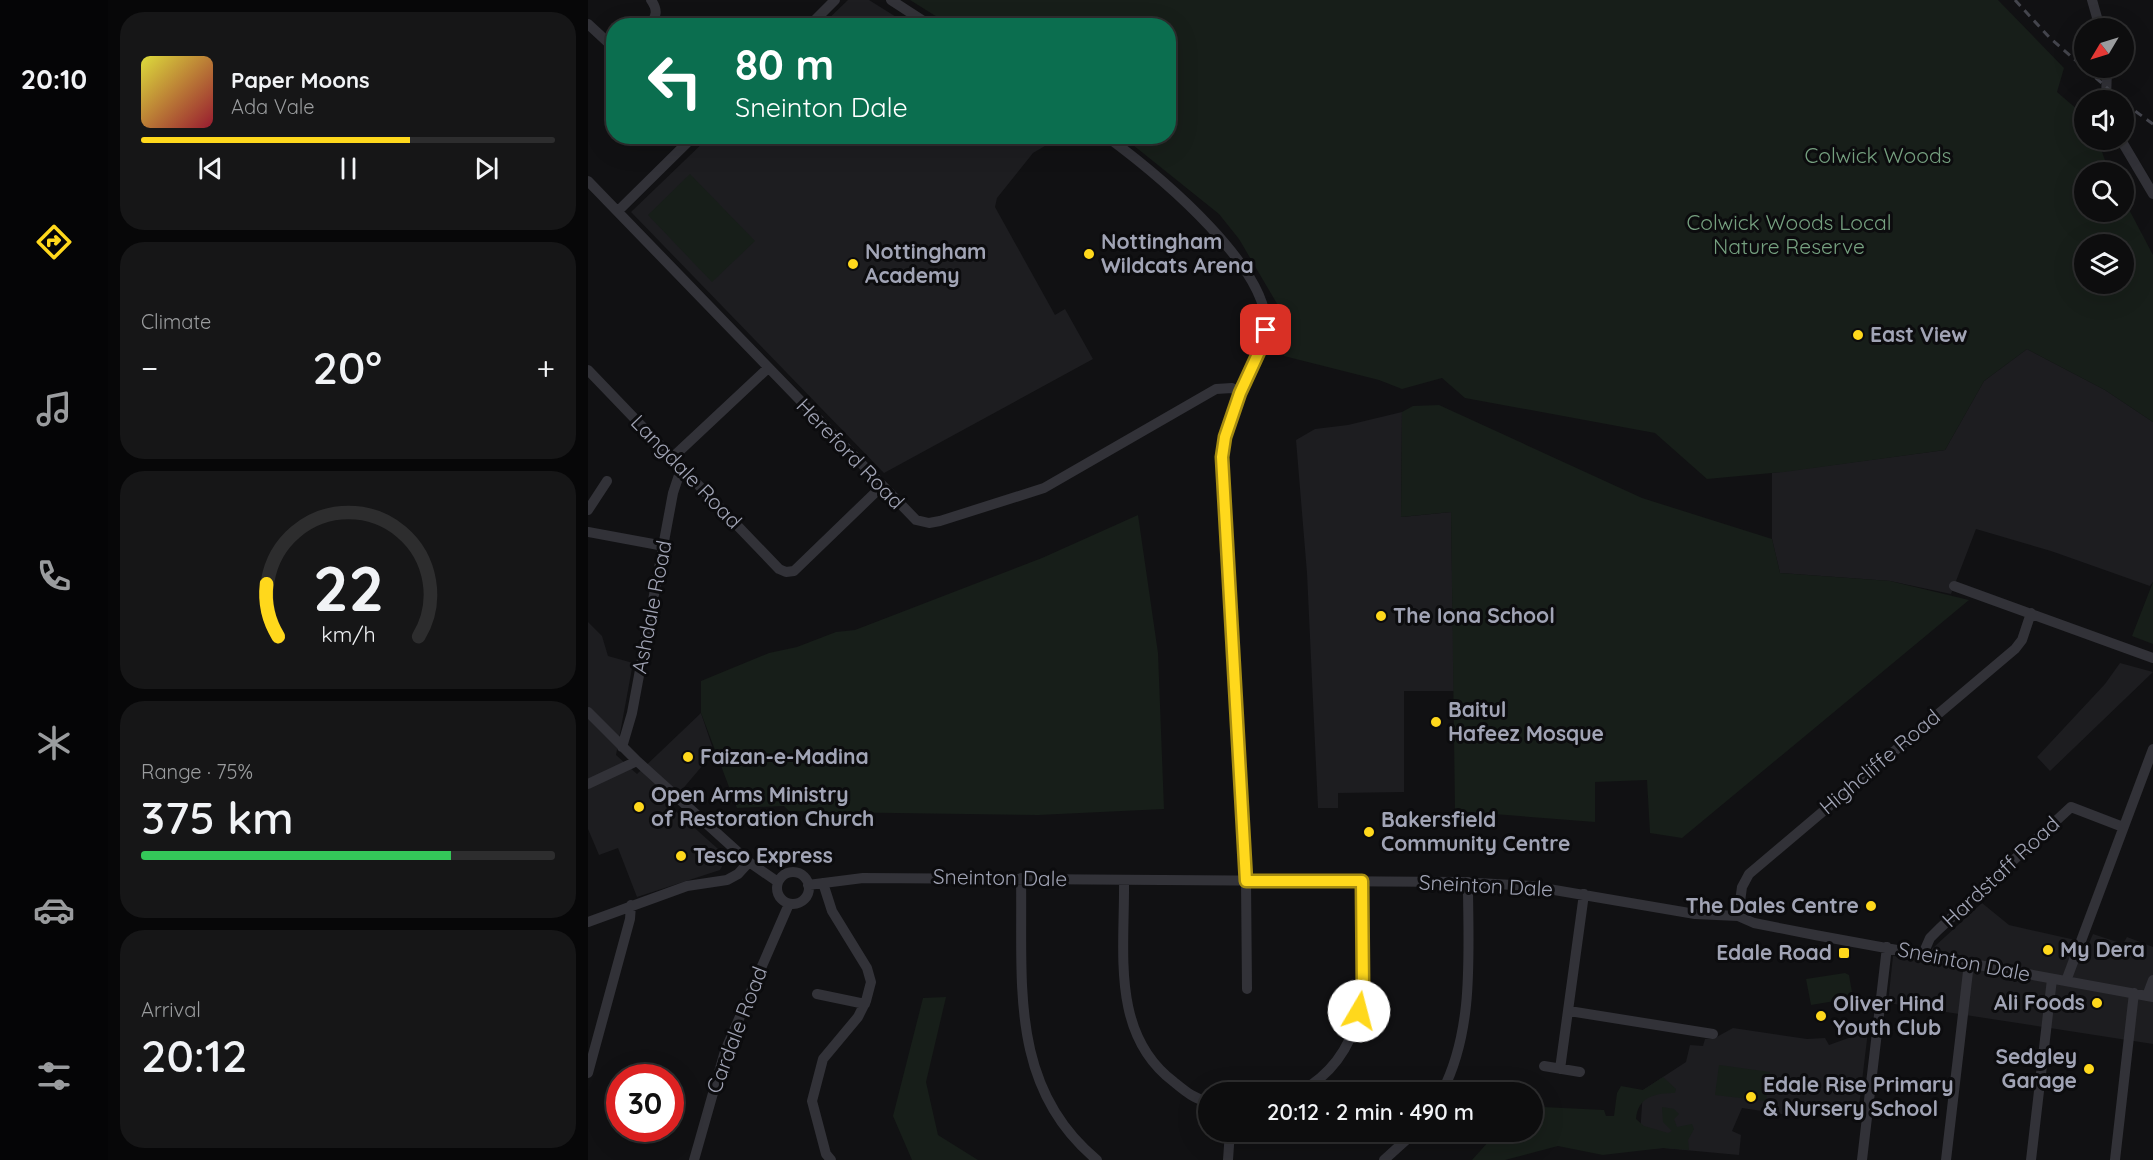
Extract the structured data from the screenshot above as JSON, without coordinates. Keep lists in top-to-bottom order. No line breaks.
{"streets":{"street":["Hereford Road","Langdale Road","Ashdale Road","Highcliffe Road","Hardstaff Road","Sneinton Dale","Cardale Road"]},"crossings":[["Hereford Road","Langdale Road"],["Langdale Road","Ashdale Road"],["Highcliffe Road","Sneinton Dale"],["Hardstaff Road","Sneinton Dale"],["Sneinton Dale","Cardale Road"]],"parks":["Colwick Woods","Colwick Woods Local Nature Reserve"],"places":{"other":["Nottingham Wildcats Arena","Nottingham Academy","East View","The Iona School","Baitul Hafeez Mosque","Faizan-e-Madina","Open Arms Ministry of Restoration Church","Bakersfield Community Centre","Tesco Express","The Dales Centre","My Dera","Ali Foods","Oliver Hind Youth Club","Sedgley Garage","Edale Rise Primary & Nursery School"],"transit":["Edale Road"]},"north":"bottom left","page":{"tabs":"20:10","turn":["80 m","Sneinton Dale"],"song":["Paper Moons","Ada Vale"],"tile":["Climate",["Range · 75%","375 km"],["Arrival","20:12"]],"heat":["−","20°","+"],"limit":"30","trip":"20:12 · 2 min · 490 m","gauge":["22","km/h"]}}
